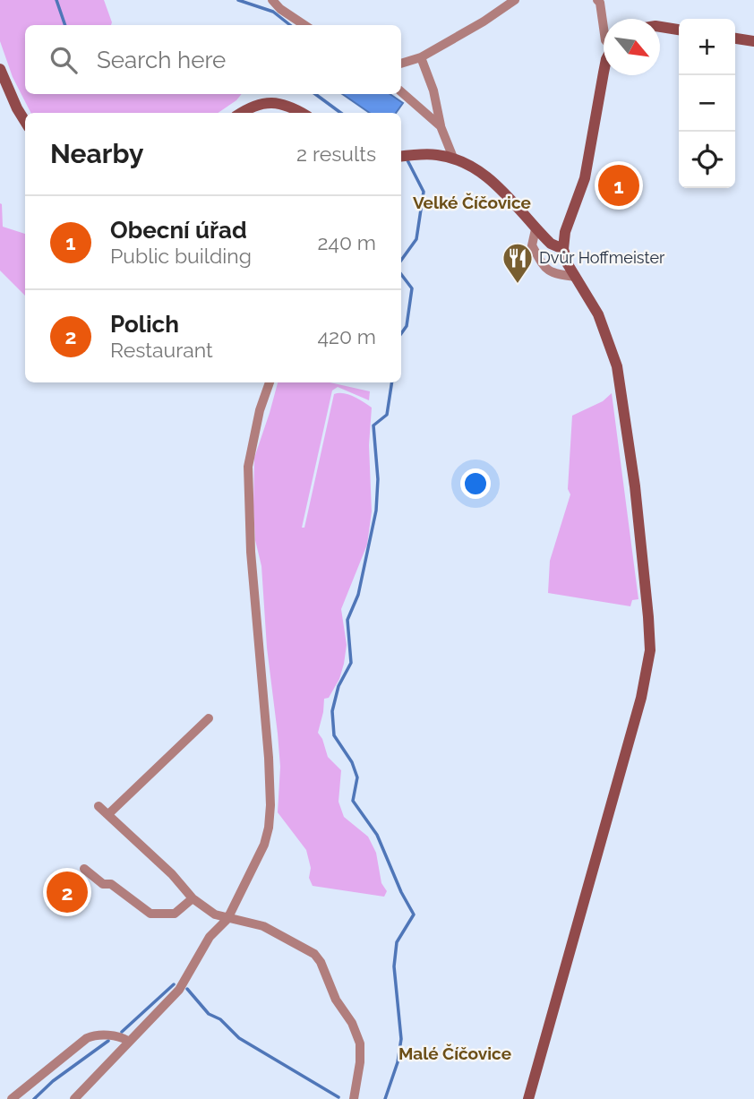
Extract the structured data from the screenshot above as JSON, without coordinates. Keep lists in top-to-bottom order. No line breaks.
{"districts":["Velké Číčovice","Malé Číčovice"],"places":{"restaurant":["Dvůr Hoffmeister"]},"north":"bottom right","page":{"map_buttons":["+","−"],"search":"Search here","heading":["Nearby","2 results"],"pins":["1","2"],"list":[{"mark":"1","name":"Obecní úřad","note":"Public building","value":"240 m"},{"mark":"2","name":"Polich","note":"Restaurant","value":"420 m"}]}}
